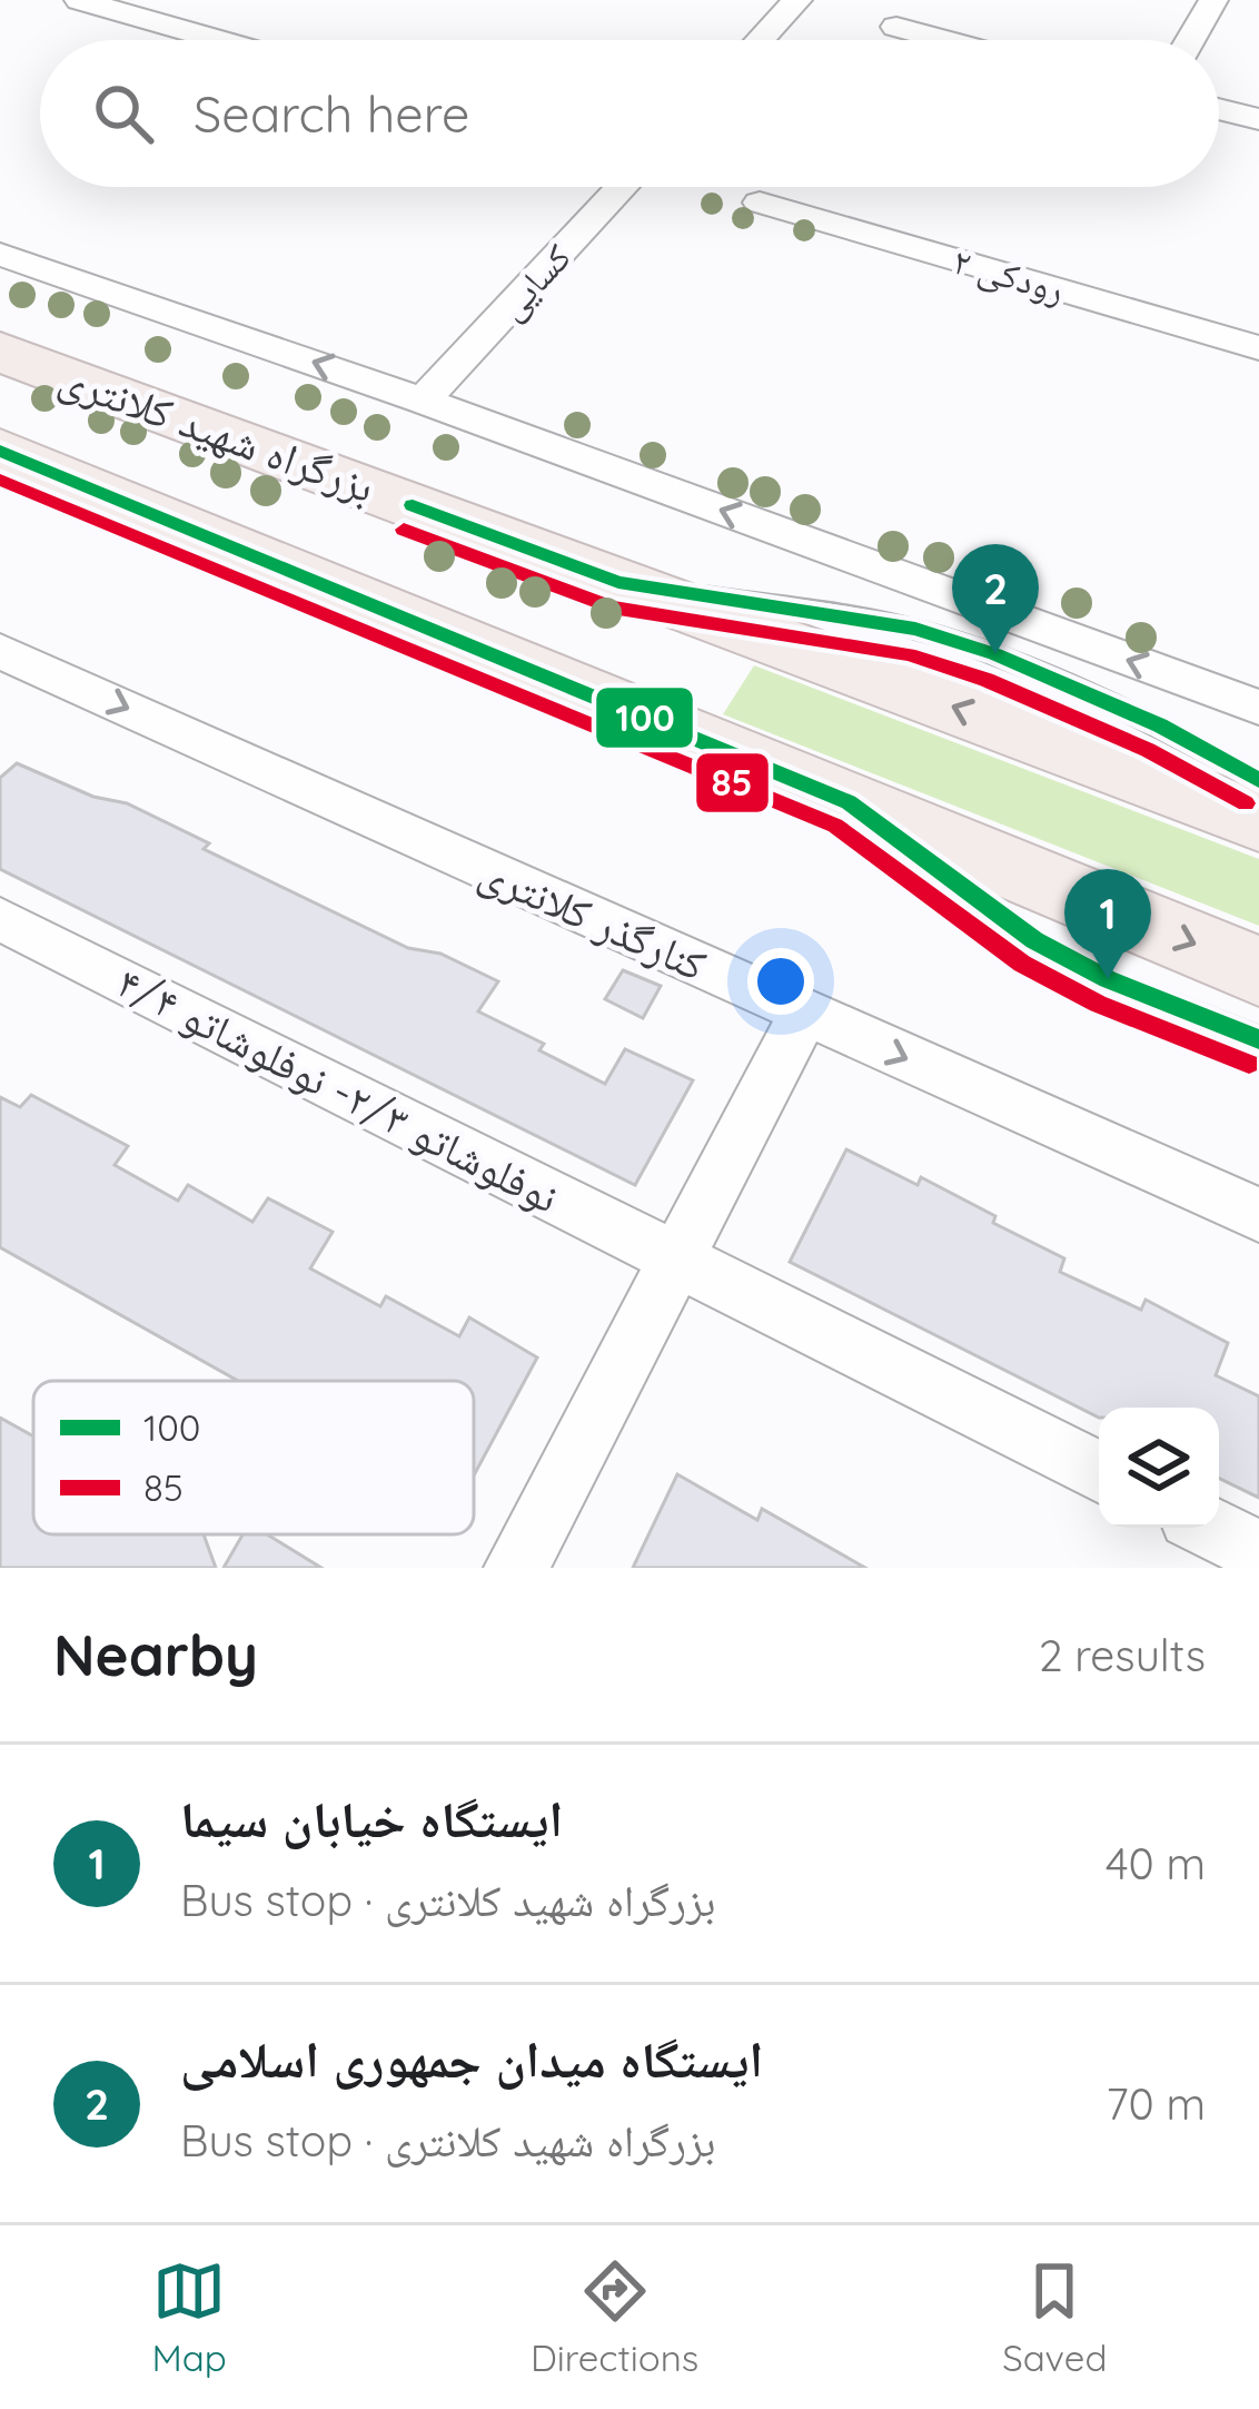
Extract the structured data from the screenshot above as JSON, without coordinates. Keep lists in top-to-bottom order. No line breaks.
{"streets":{"highway":["بزرگراه شهید کلانتری"],"street":["رودکی ۲","کسایی","کنارگذر کلانتری","نوفلوشاتو ۲/۳- نوفلوشاتو ۴/۴"]},"lines":["transit line 100","transit line 85"],"legend":["100","85"],"page":{"search":"Search here","pins":["2","1"],"heading":["Nearby","2 results"],"list":[{"mark":"1","name":"ایستگاه خیابان سیما","note":"Bus stop · بزرگراه شهید کلانتری","value":"40 m"},{"mark":"2","name":"ایستگاه میدان جمهوری اسلامی","note":"Bus stop · بزرگراه شهید کلانتری","value":"70 m"}],"nav":["Map","Directions","Saved"]}}
